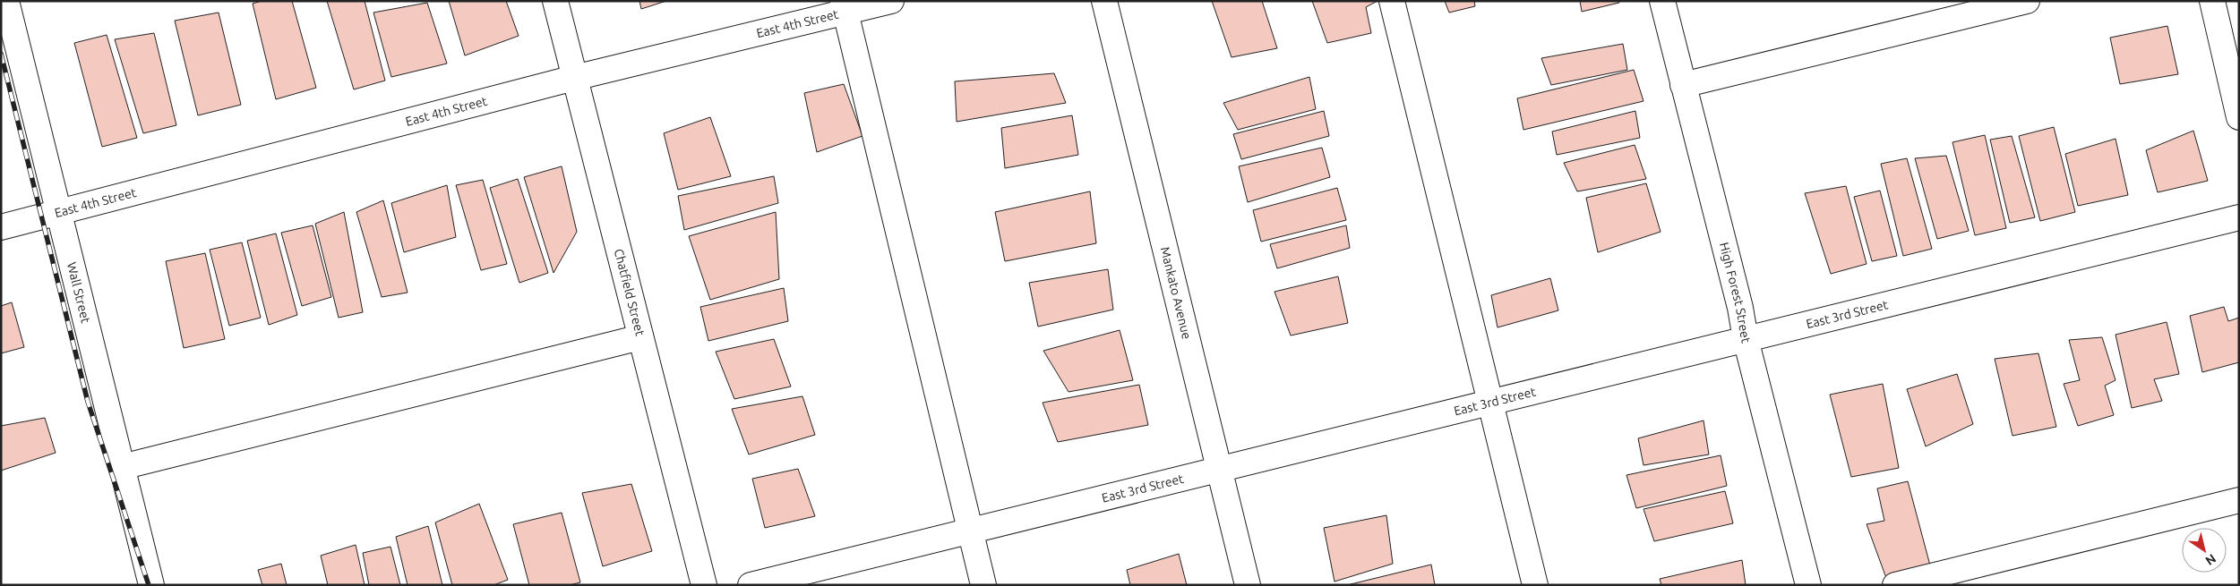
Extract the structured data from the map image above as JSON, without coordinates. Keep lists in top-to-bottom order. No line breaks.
{"streets":{"street":["East 4th Street","Mankato Avenue","Wall Street","Chatfield Street","High Forest Street","East 3rd Street"]},"crossings":[["East 4th Street","Wall Street"],["East 4th Street","Chatfield Street"],["Mankato Avenue","East 3rd Street"],["High Forest Street","East 3rd Street"]],"north":"bottom right"}
